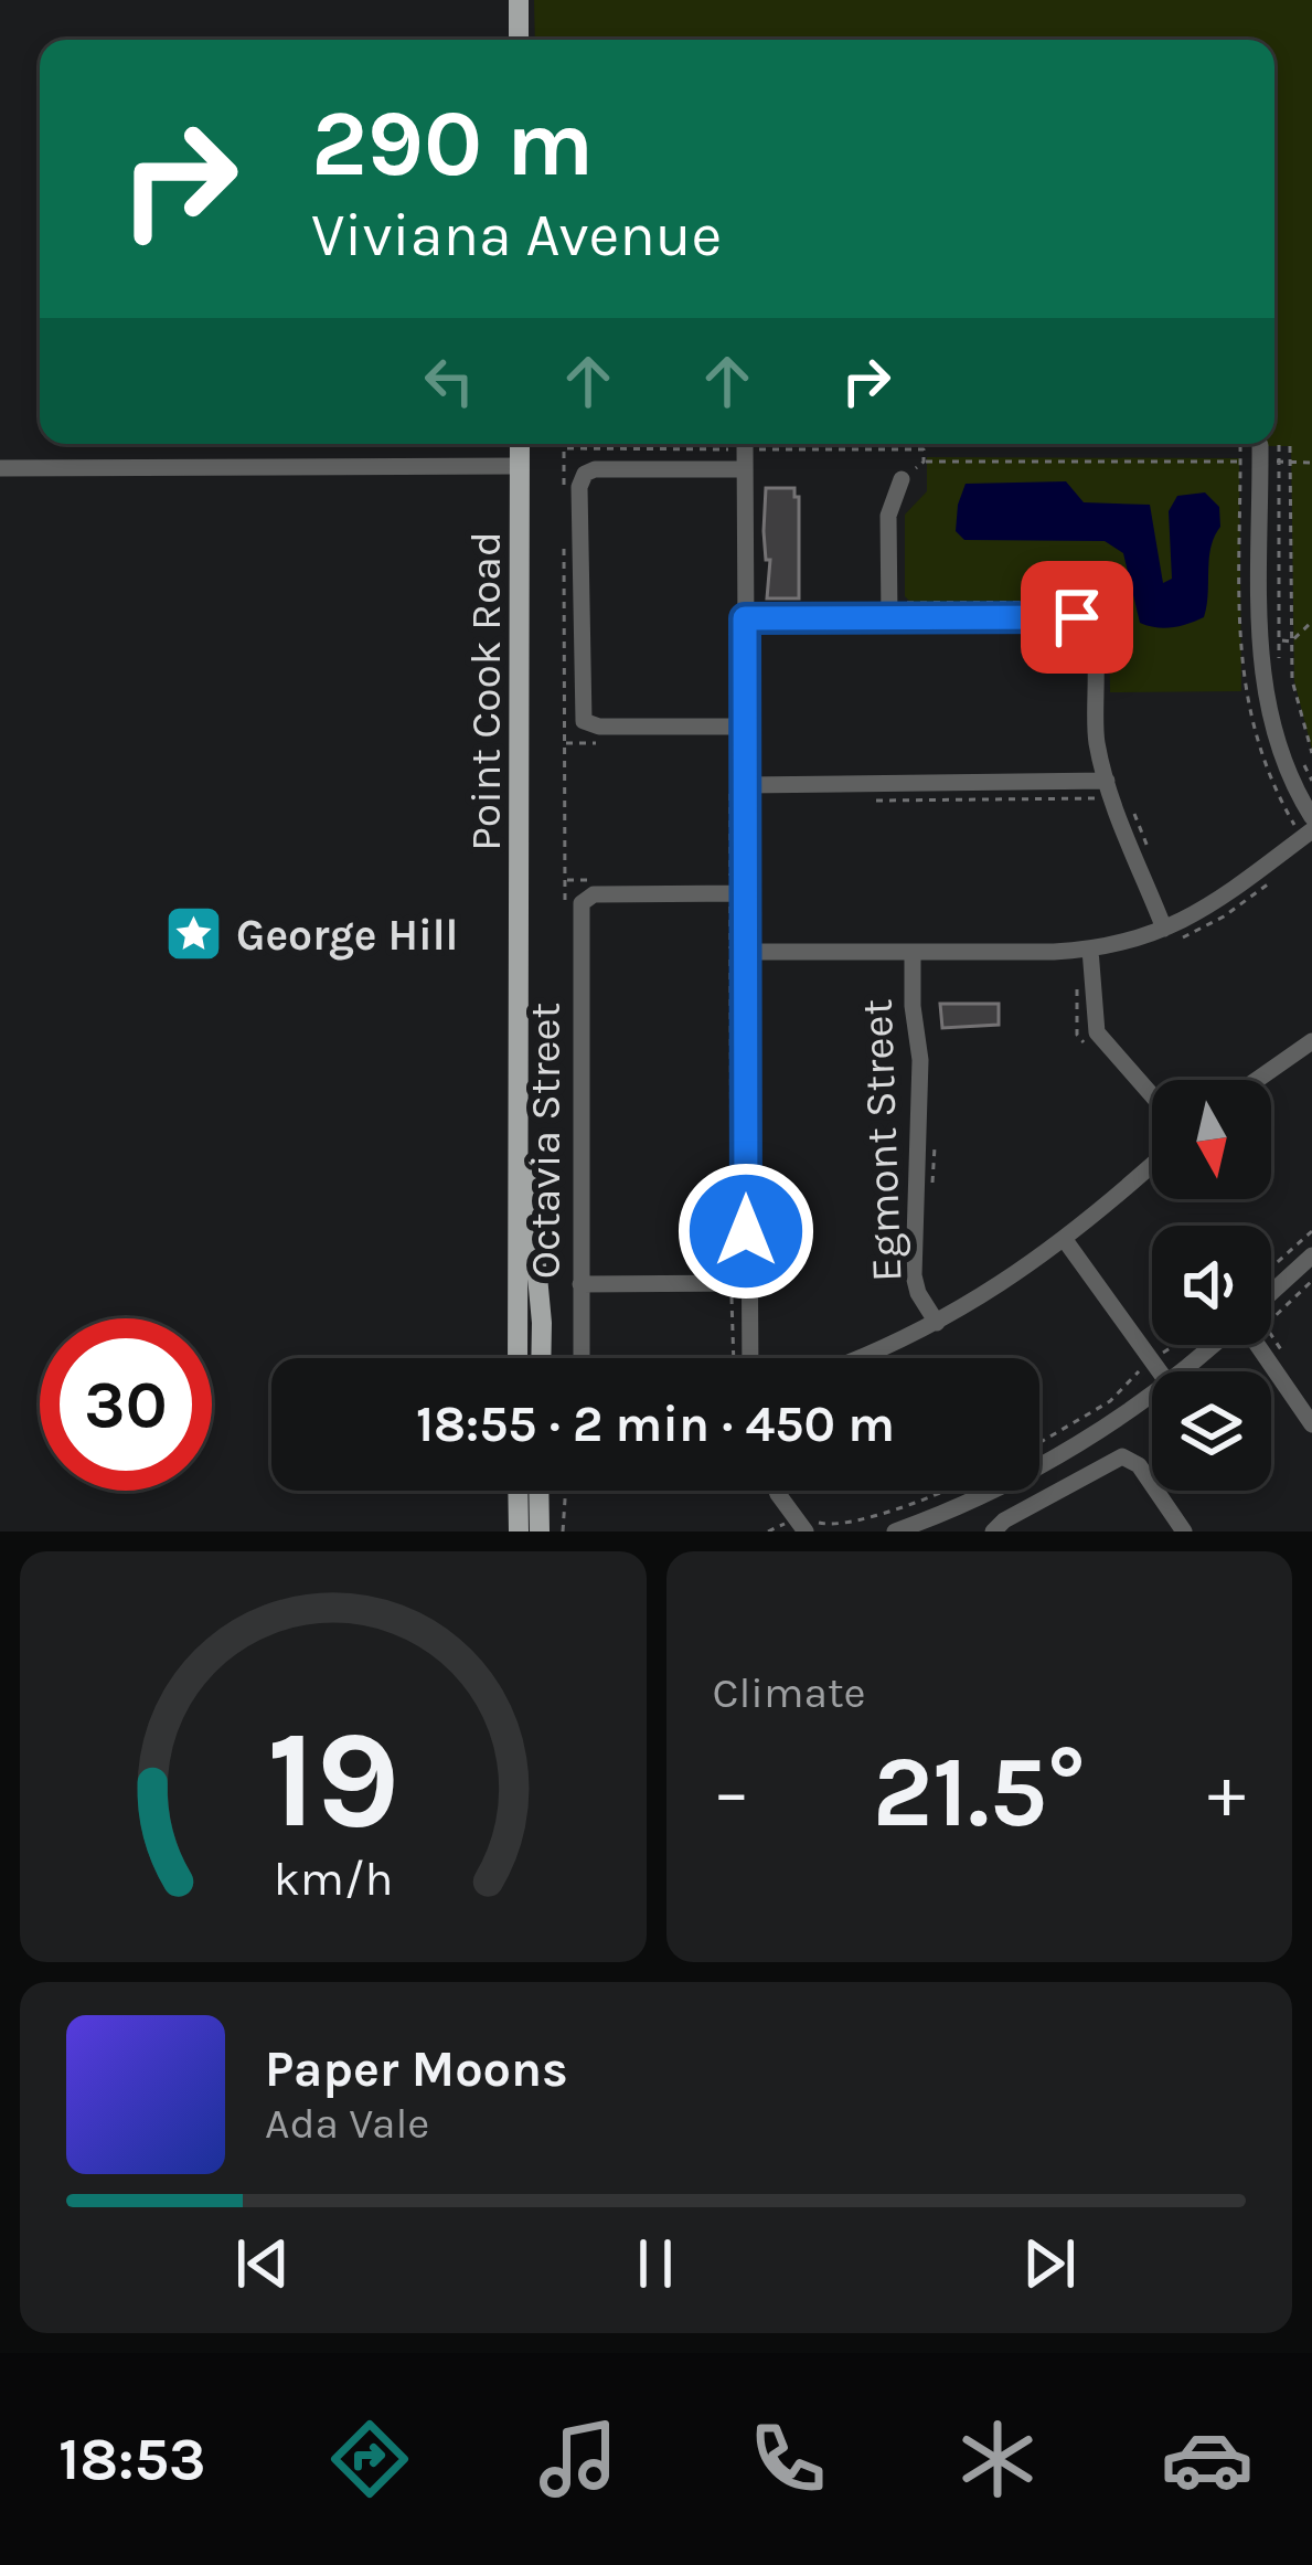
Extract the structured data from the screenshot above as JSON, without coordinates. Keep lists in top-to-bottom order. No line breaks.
{"streets":{"main road":["Point Cook Road"],"street":["Octavia Street","Egmont Street"]},"places":{"place":["George Hill"]},"north":"bottom","page":{"turn":["290 m","Viviana Avenue"],"limit":"30","trip":"18:55 · 2 min · 450 m","tile":"Climate","heat":["−","21.5°","+"],"song":["Paper Moons","Ada Vale"],"tabs":"18:53","gauge":["19","km/h"]}}
